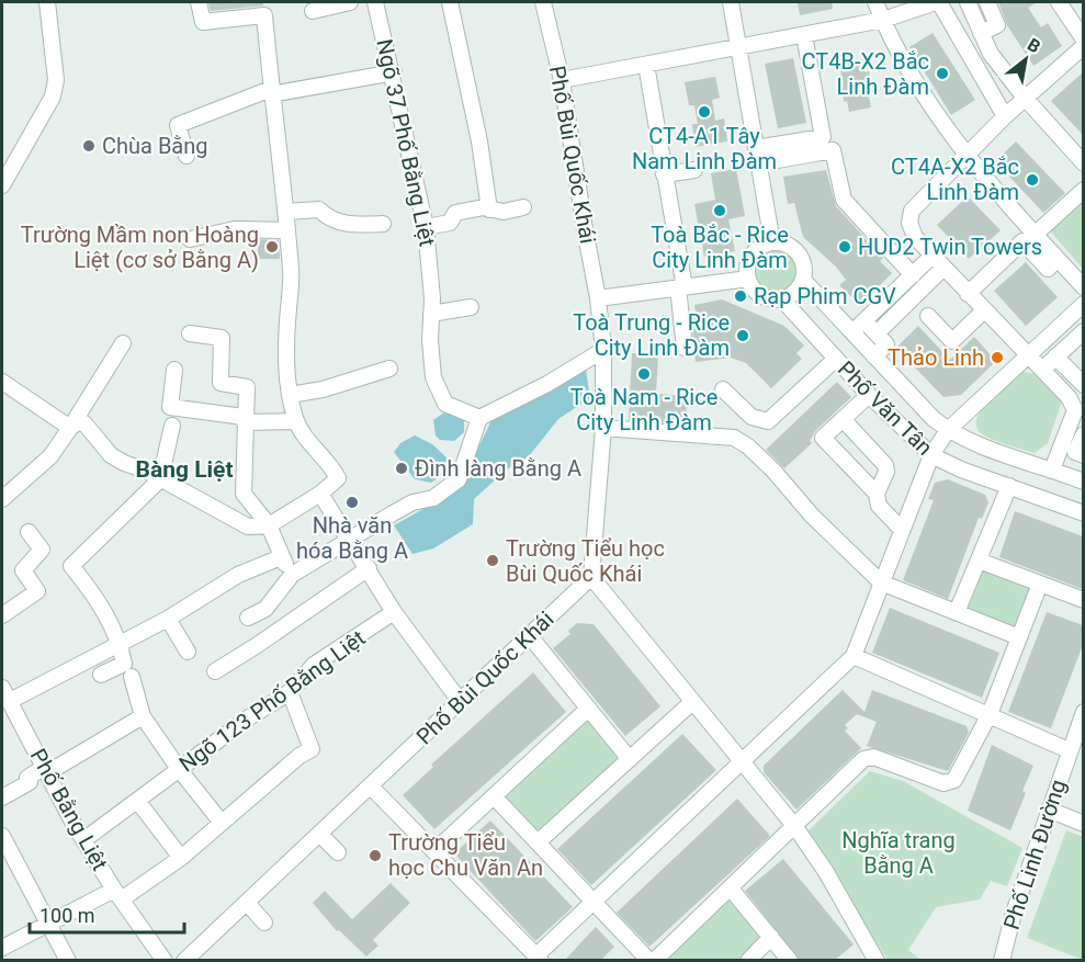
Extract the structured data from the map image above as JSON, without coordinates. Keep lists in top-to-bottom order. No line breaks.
{"streets":{"street":["Ngõ 37 Phố Bằng Liệt","Phố Bùi Quốc Khái","Phố Văn Tân","Ngõ 123 Phố Bằng Liệt","Phố Bằng Liệt","Phố Linh Đường"]},"crossings":[["Ngõ 123 Phố Bằng Liệt","Phố Bằng Liệt"]],"districts":["Bàng Liệt"],"parks":["Nghĩa trang Bằng A"],"places":["CT4B-X2 Bắc Linh Đàm","CT4-A1 Tây Nam Linh Đàm","Chùa Bằng","CT4A-X2 Bắc Linh Đàm","Toà Bắc - Rice City Linh Đàm","Trường Mầm non Hoàng Liệt (cơ sở Bằng A)","HUD2 Twin Towers","Rạp Phim CGV","Toà Trung - Rice City Linh Đàm","Thảo Linh","Toà Nam - Rice City Linh Đàm","Đình làng Bằng A","Nhà văn hóa Bằng A","Trường Tiểu học Bùi Quốc Khái","Trường Tiểu học Chu Văn An"],"scale_bar":"100 m","north":"top right"}
